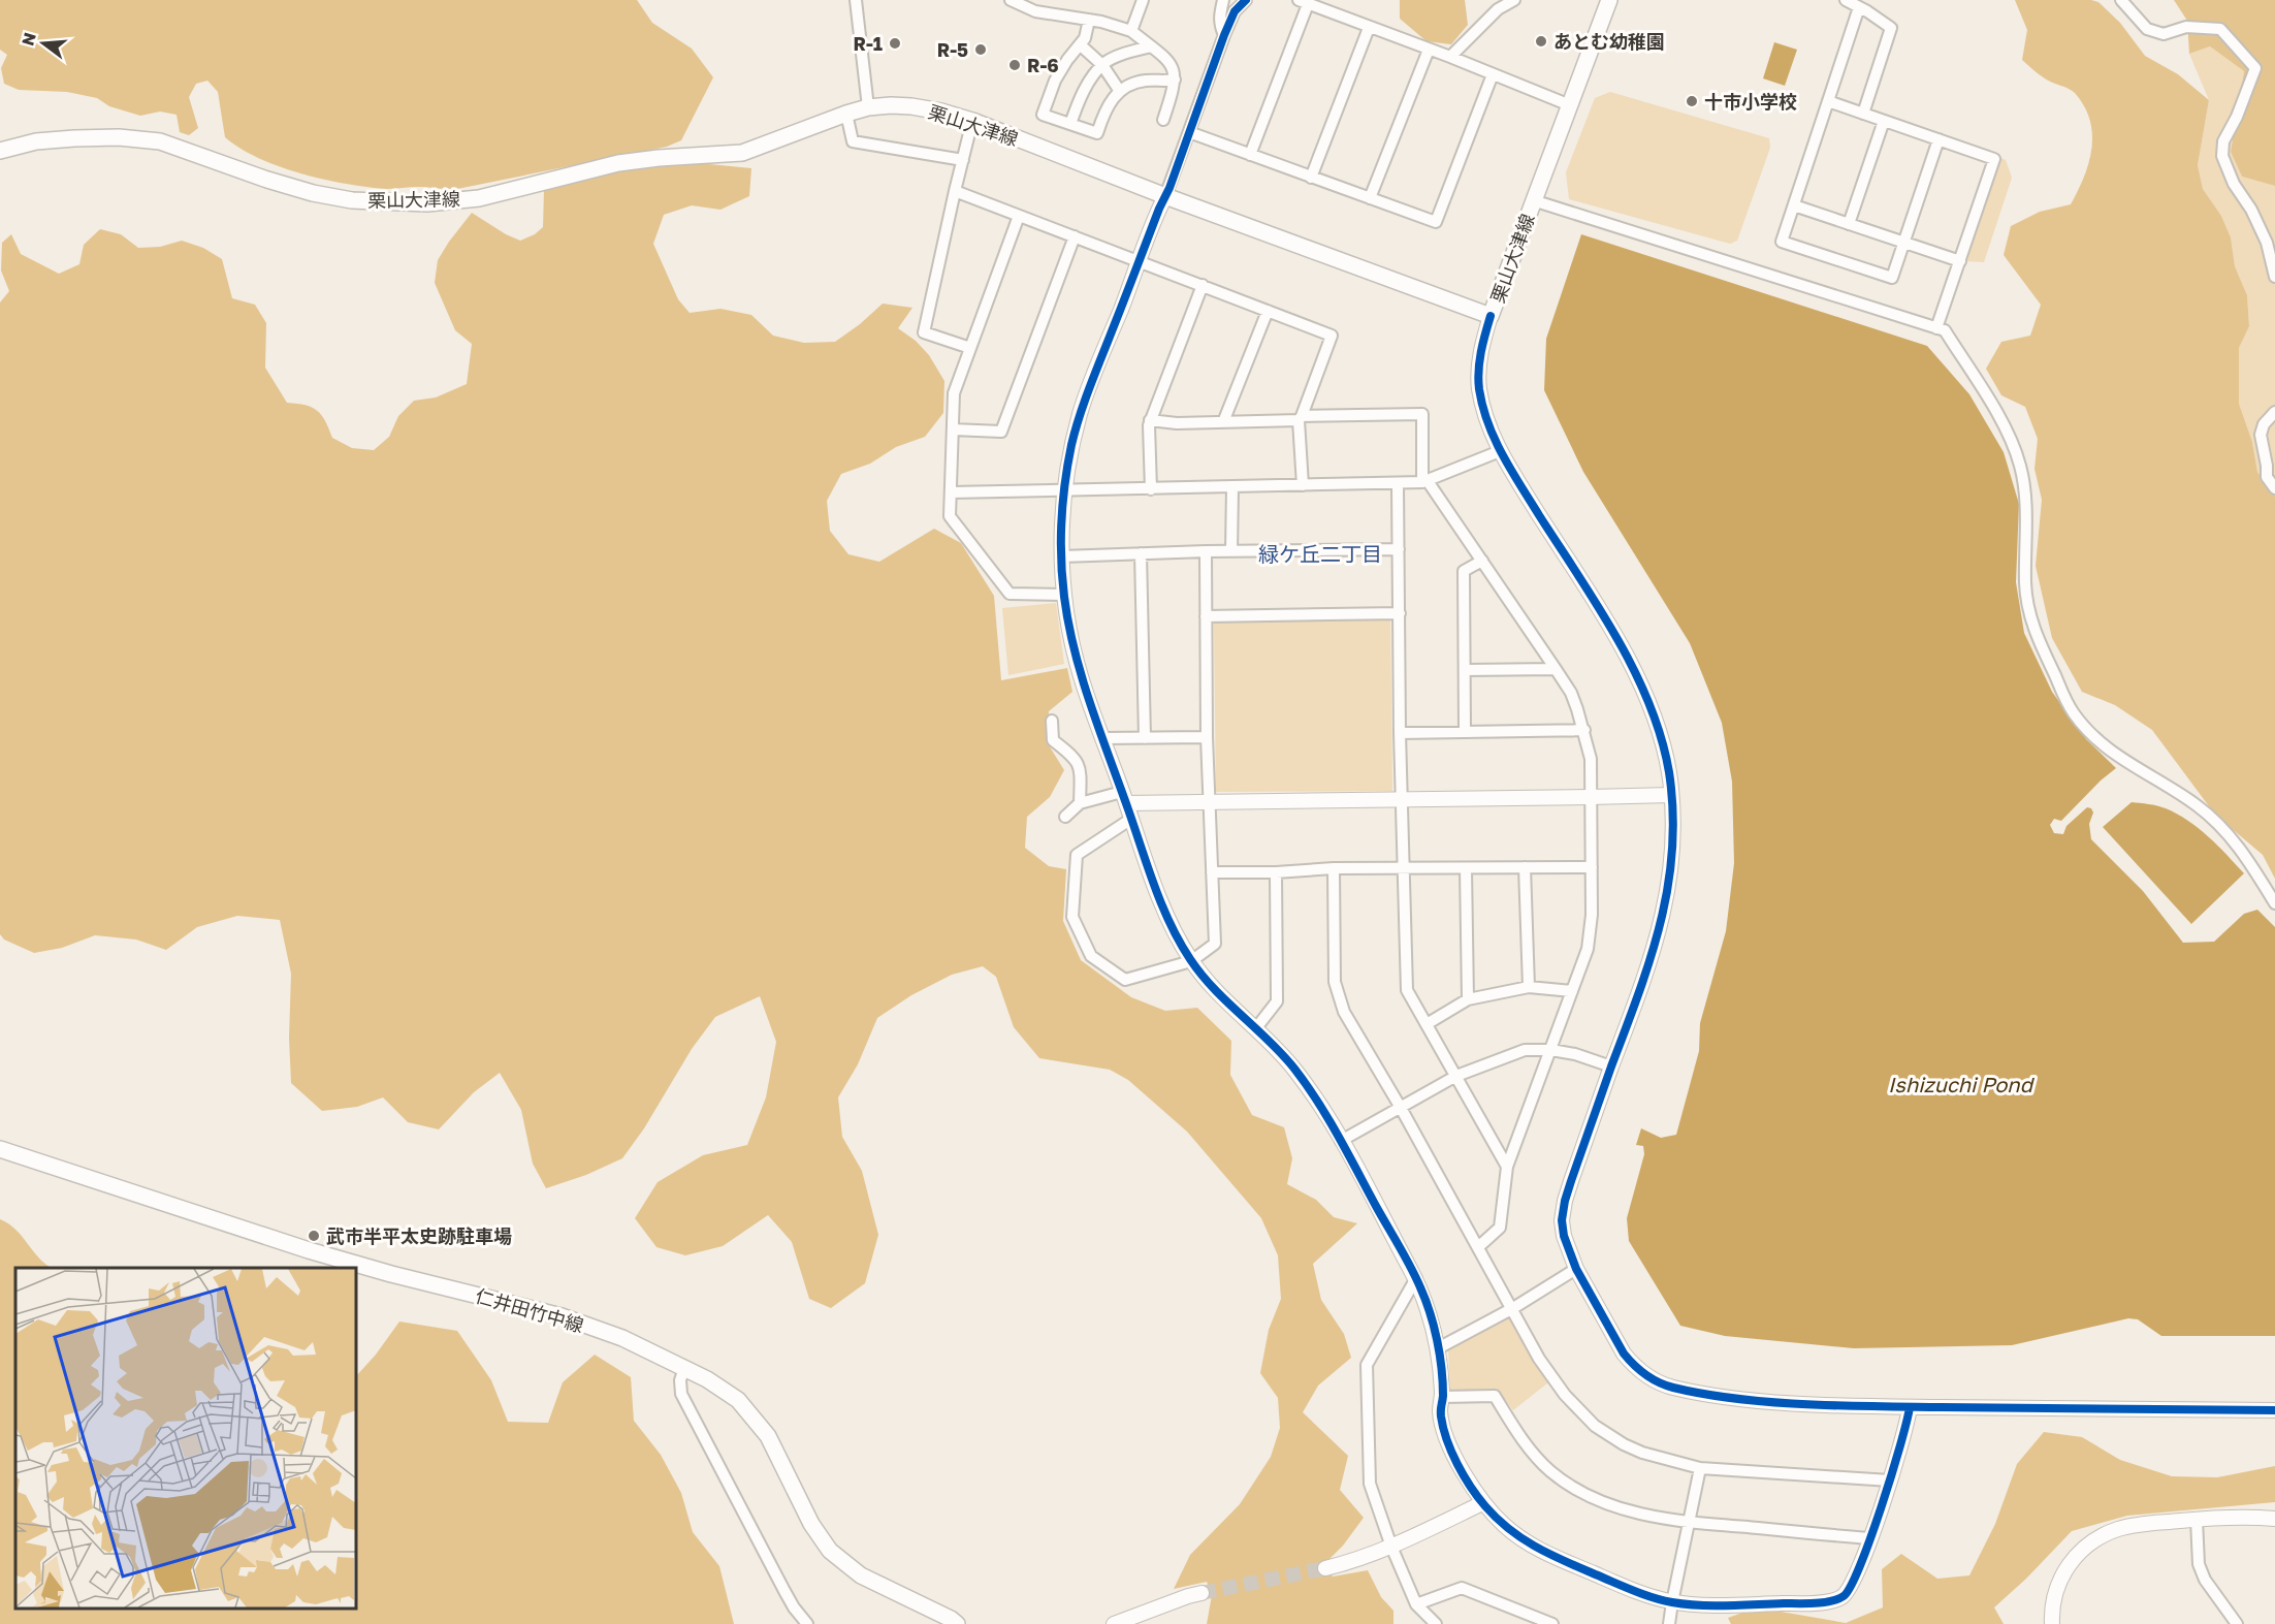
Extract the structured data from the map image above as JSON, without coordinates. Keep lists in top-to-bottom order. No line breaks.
{"streets":{"main road":["栗山大津線","仁井田竹中線"]},"districts":["緑ケ丘二丁目"],"water":["Ishizuchi Pond"],"places":["あとむ幼稚園","R-1","R-5","R-6","十市小学校","武市半平太史跡駐車場"],"north":"left"}
